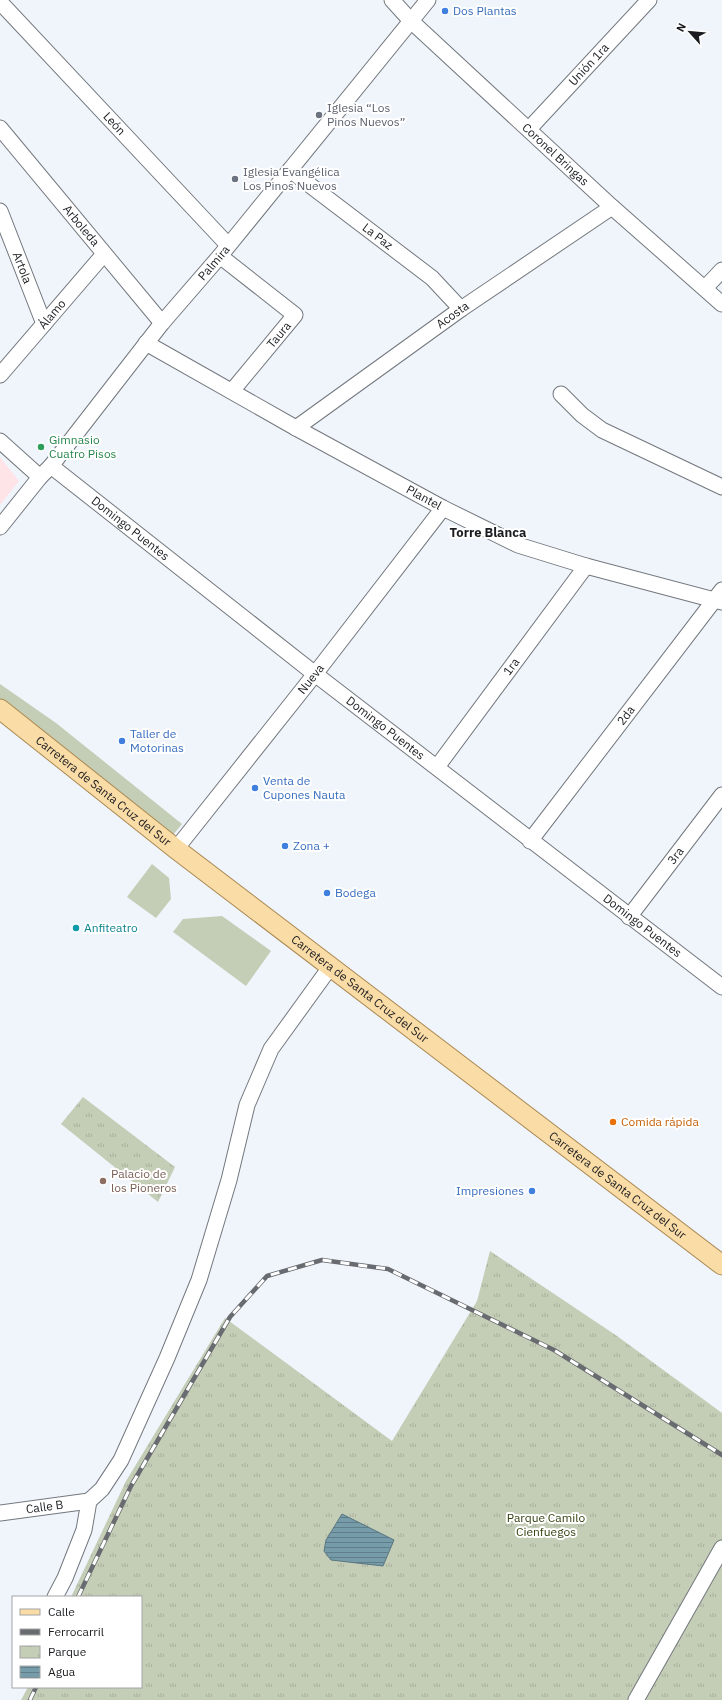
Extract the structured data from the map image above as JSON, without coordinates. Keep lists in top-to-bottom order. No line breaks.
{"streets":{"main road":["Carretera de Santa Cruz del Sur"],"street":["Unión 1ra","León","Coronel Bringas","Arboleda","La Paz","Palmira","Artola","Álamo","Acosta","Taura","Plantel","Domingo Puentes","1ra","Nueva","2da","3ra","Calle B"]},"crossings":[["Unión 1ra","Coronel Bringas"],["León","Palmira"],["León","Taura"],["Coronel Bringas","Palmira"],["Coronel Bringas","Acosta"],["Arboleda","Palmira"],["Arboleda","Álamo"],["La Paz","Palmira"],["La Paz","Acosta"],["Palmira","Taura"],["Palmira","Plantel"],["Palmira","Domingo Puentes"],["Artola","Álamo"],["Acosta","Plantel"],["Taura","Plantel"],["Plantel","1ra"],["Plantel","Nueva"],["Plantel","2da"],["Domingo Puentes","1ra"],["Domingo Puentes","Nueva"],["Domingo Puentes","2da"],["Domingo Puentes","3ra"],["Nueva","Carretera de Santa Cruz del Sur"]],"districts":["Torre Blanca"],"parks":["Parque Camilo Cienfuegos"],"places":["Dos Plantas","Iglesia “Los Pinos Nuevos”","Iglesia Evangélica Los Pinos Nuevos","Gimnasio Cuatro Pisos","Taller de Motorinas","Venta de Cupones Nauta","Zona +","Bodega","Anfiteatro","Comida rápida","Palacio de los Pioneros","Impresiones"],"legend":["Calle","Ferrocarril","Parque","Agua"],"north":"top left"}
